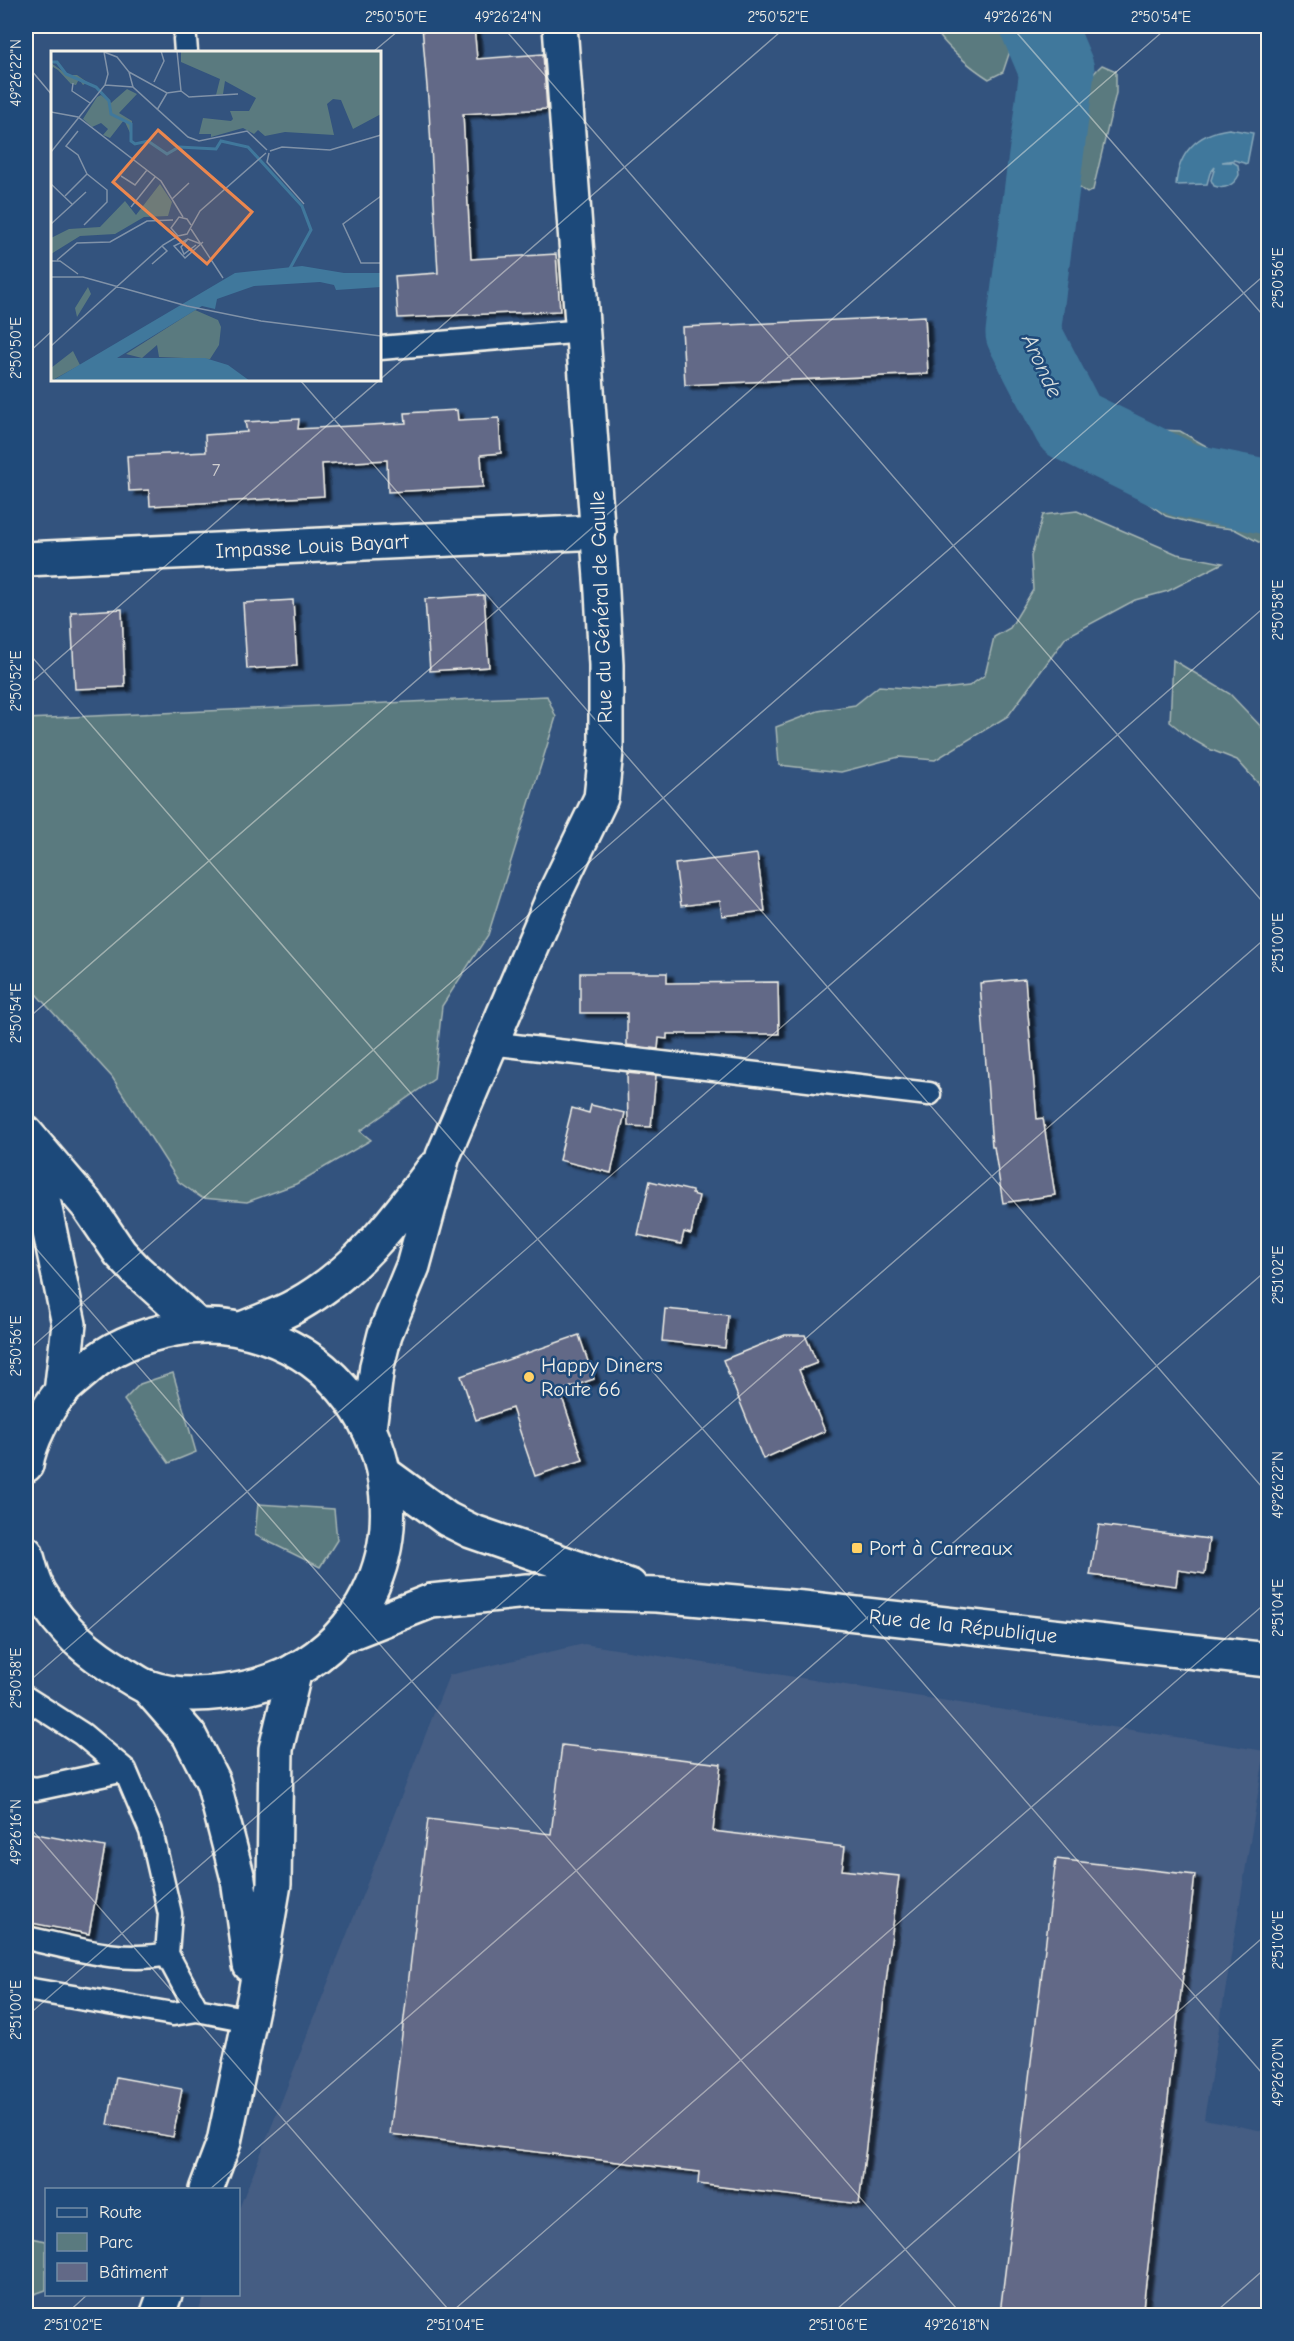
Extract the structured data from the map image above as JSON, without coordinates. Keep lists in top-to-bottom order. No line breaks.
{"streets":{"street":["Impasse Louis Bayart","Rue du Général de Gaulle","Rue de la République"]},"crossings":[["Impasse Louis Bayart","Rue du Général de Gaulle"]],"water":["Aronde"],"places":{"other":["Happy Diners Route 66"],"transit":["Port à Carreaux"]},"house_numbers":["7"],"legend":["Route","Parc","Bâtiment"],"coordinates":["2°50'50\"E","49°26'24\"N","2°50'52\"E","49°26'26\"N","2°50'54\"E","49°26'22\"N","2°50'56\"E","2°50'58\"E","2°51'00\"E","2°51'02\"E","2°51'04\"E","49°26'16\"N","2°51'06\"E","49°26'20\"N","49°26'18\"N"]}
